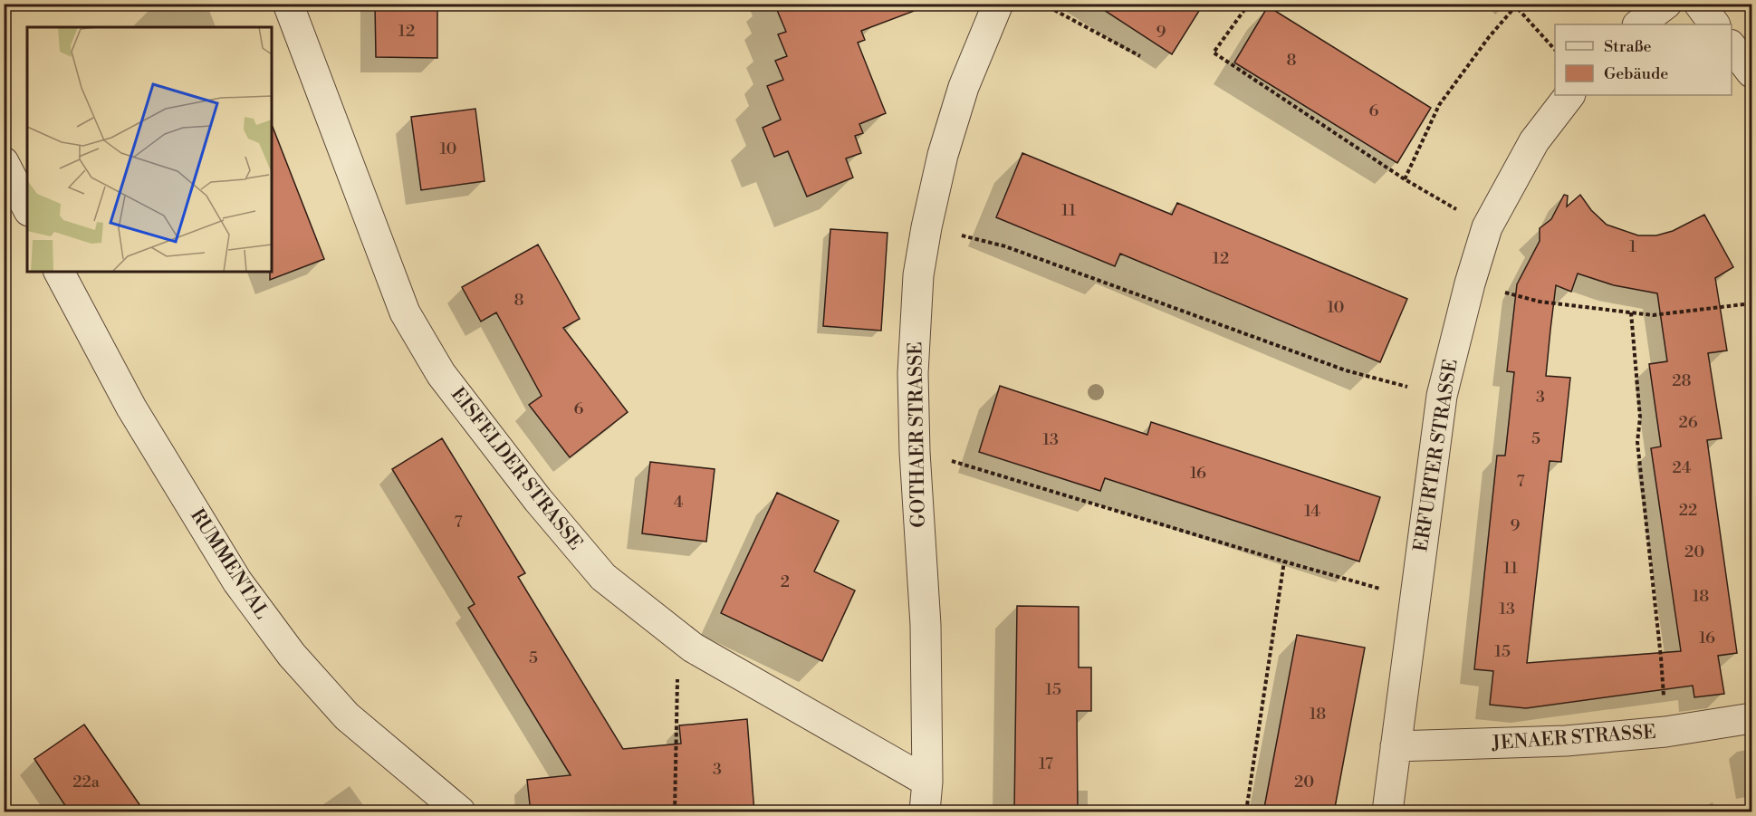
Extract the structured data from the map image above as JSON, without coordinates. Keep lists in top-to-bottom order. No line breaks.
{"streets":{"street":["GOTHAER STRASSE","ERFURTER STRASSE","EISFELDER STRASSE","RUMMENTAL","JENAER STRASSE"]},"crossings":[["GOTHAER STRASSE","EISFELDER STRASSE"],["ERFURTER STRASSE","JENAER STRASSE"]],"house_numbers":["12","9","8","6","10","11","1","12","8","10","28","3","6","26","5","13","24","16","7","4","22","14","7","9","20","11","2","18","13","16","15","5","15","18","17","3","22a","20"],"legend":["Straße","Gebäude"]}
